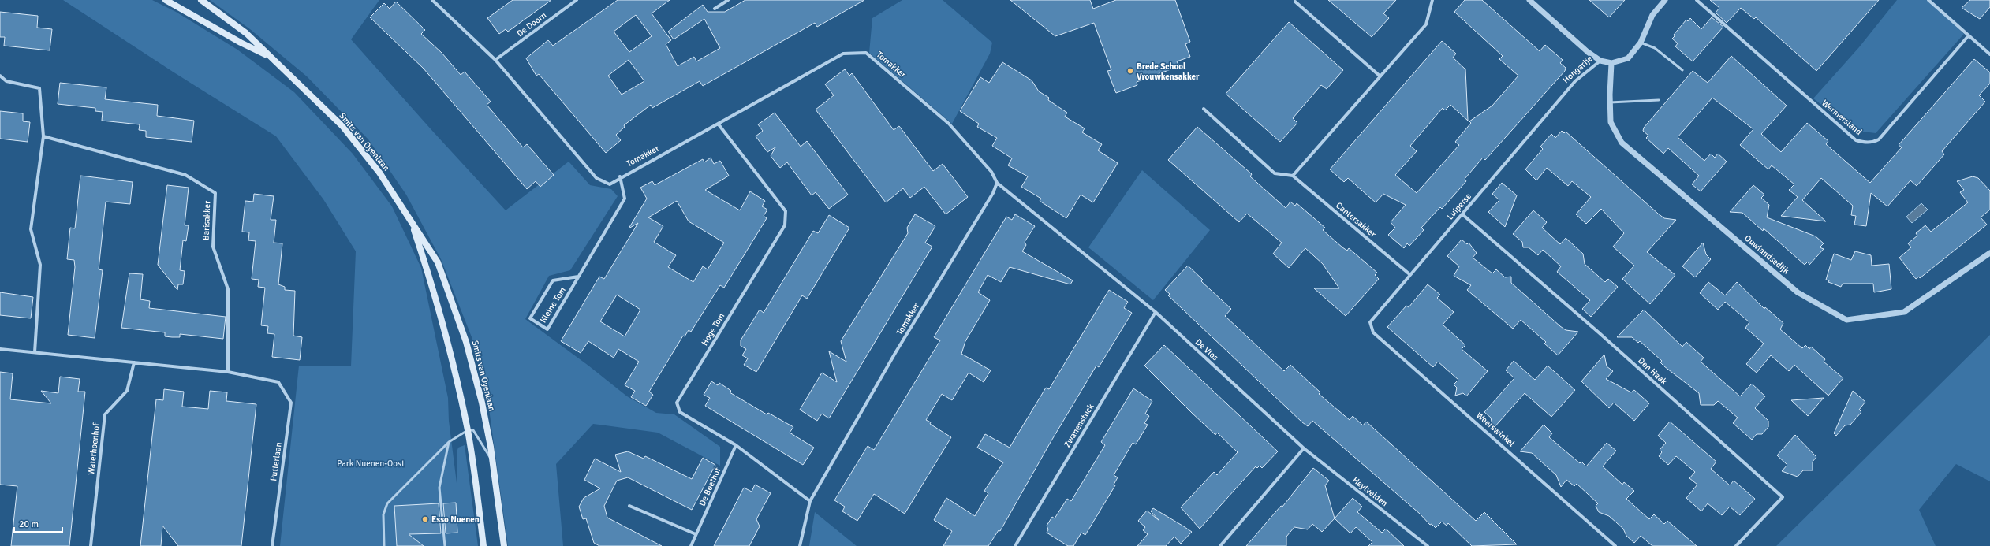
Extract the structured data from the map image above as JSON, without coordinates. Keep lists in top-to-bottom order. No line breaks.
{"streets":{"main road":["Smits van Oyenlaan"],"street":["De Doorn","Tomakker","Hongarije","Wermersland","Luiperse","Cantersakker","Barisakker","Ouwlandsedijk","Kleine Tom","Hoge Tom","De Vlos","Den Haak","Zwanenstuck","Weerswinkel","Waterhoenhof","Putterlaan","De Beethof","Heytvelden"]},"crossings":[["De Doorn","Tomakker"],["Tomakker","Kleine Tom"],["Tomakker","Hoge Tom"],["Tomakker","De Vlos"],["Hongarije","Luiperse"],["Hongarije","Ouwlandsedijk"],["Luiperse","Cantersakker"],["Luiperse","Den Haak"],["Luiperse","Weerswinkel"],["Barisakker","Putterlaan"],["Hoge Tom","De Beethof"],["De Vlos","Zwanenstuck"],["De Vlos","Heytvelden"]],"parks":["Park Nuenen-Oost"],"places":["Brede School Vrouwkensakker","Esso Nuenen"],"scale_bar":"20 m"}
